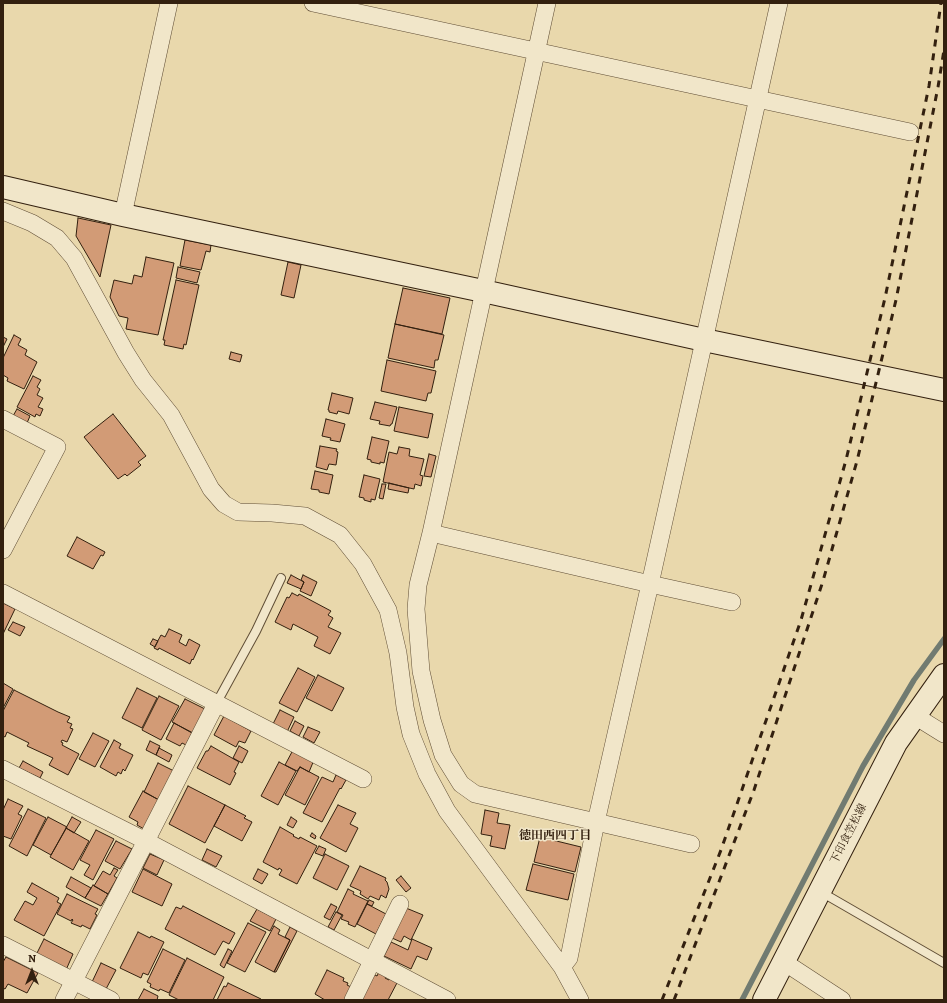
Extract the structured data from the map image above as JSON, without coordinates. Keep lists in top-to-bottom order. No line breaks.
{"streets":{"street":["下印食笠松線"]},"districts":["徳田西四丁目"],"north":"top"}
